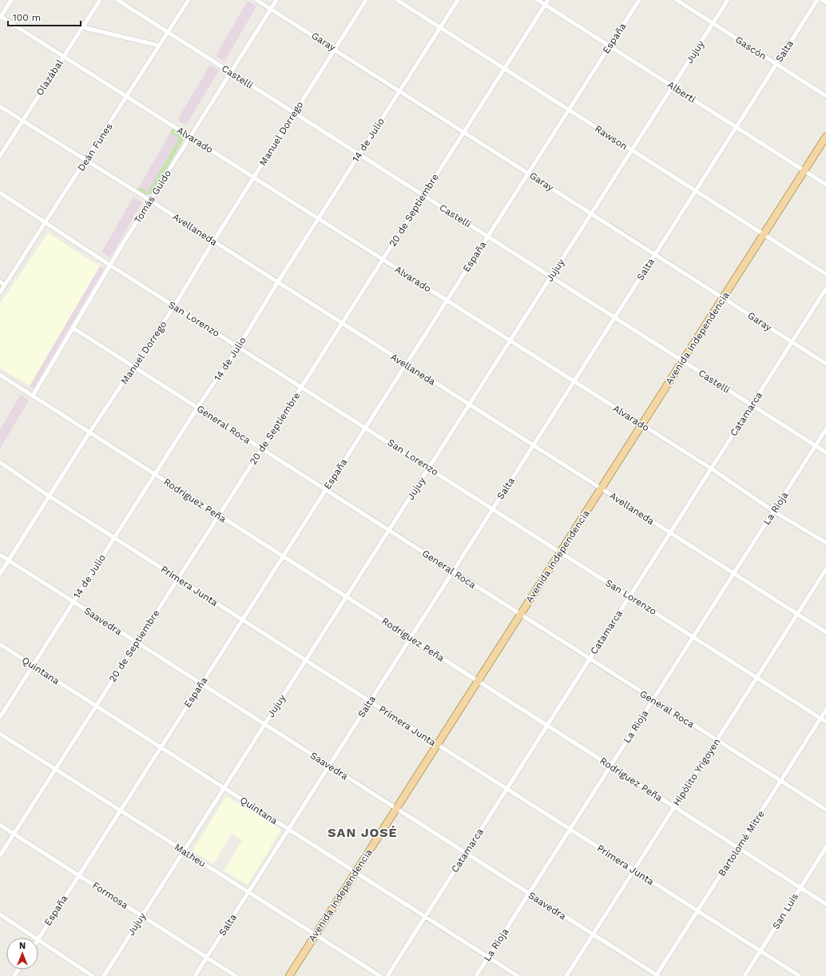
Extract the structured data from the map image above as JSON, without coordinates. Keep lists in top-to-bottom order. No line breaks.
{"streets":{"main road":["Avenida Independencia"],"street":["España","Garay","Gascón","Salta","Jujuy","Castelli","Olazábal","Alberti","Manuel Dorrego","Rawson","Alvarado","14 de Julio","Deán Funes","Tomás Guido","20 de Septiembre","Avellaneda","San Lorenzo","Catamarca","General Roca","Rodríguez Peña","La Rioja","Primera Junta","Saavedra","Quintana","Hipólito Yrigoyen","Bartolomé Mitre","Matheu","Formosa","San Luis"]},"crossings":[["España","Garay"],["España","Castelli"],["España","Alberti"],["España","Rawson"],["España","Alvarado"],["España","Avellaneda"],["España","San Lorenzo"],["España","General Roca"],["España","Rodríguez Peña"],["España","Primera Junta"],["España","Saavedra"],["España","Quintana"],["España","Matheu"],["España","Formosa"],["Garay","Salta"],["Garay","Jujuy"],["Garay","Manuel Dorrego"],["Garay","14 de Julio"],["Garay","Tomás Guido"],["Garay","20 de Septiembre"],["Garay","Avenida Independencia"],["Garay","Catamarca"],["Gascón","Salta"],["Gascón","Jujuy"],["Salta","Castelli"],["Salta","Alberti"],["Salta","Rawson"],["Salta","Alvarado"],["Salta","Avellaneda"],["Salta","San Lorenzo"],["Salta","General Roca"],["Salta","Rodríguez Peña"],["Salta","Primera Junta"],["Salta","Saavedra"],["Salta","Quintana"],["Salta","Matheu"],["Salta","Formosa"],["Jujuy","Castelli"],["Jujuy","Alberti"],["Jujuy","Rawson"],["Jujuy","Alvarado"],["Jujuy","Avellaneda"],["Jujuy","San Lorenzo"],["Jujuy","General Roca"],["Jujuy","Rodríguez Peña"],["Jujuy","Primera Junta"],["Jujuy","Saavedra"],["Jujuy","Quintana"],["Jujuy","Matheu"],["Jujuy","Formosa"],["Castelli","Manuel Dorrego"],["Castelli","14 de Julio"],["Castelli","Deán Funes"],["Castelli","Tomás Guido"],["Castelli","20 de Septiembre"],["Castelli","Avenida Independencia"],["Castelli","Catamarca"],["Castelli","La Rioja"],["Olazábal","Alvarado"],["Olazábal","Avellaneda"],["Alberti","20 de Septiembre"],["Alberti","Avenida Independencia"],["Manuel Dorrego","Alvarado"],["Manuel Dorrego","Avellaneda"],["Manuel Dorrego","San Lorenzo"],["Manuel Dorrego","General Roca"],["Manuel Dorrego","Rodríguez Peña"],["Manuel Dorrego","Primera Junta"],["Manuel Dorrego","Saavedra"],["Rawson","14 de Julio"],["Rawson","20 de Septiembre"],["Rawson","Avenida Independencia"],["Alvarado","14 de Julio"],["Alvarado","Deán Funes"],["Alvarado","Tomás Guido"],["Alvarado","20 de Septiembre"],["Alvarado","Avenida Independencia"],["Alvarado","Catamarca"],["Alvarado","La Rioja"],["14 de Julio","Avellaneda"],["14 de Julio","San Lorenzo"],["14 de Julio","General Roca"],["14 de Julio","Rodríguez Peña"],["14 de Julio","Primera Junta"],["14 de Julio","Saavedra"],["14 de Julio","Quintana"],["Deán Funes","Avellaneda"],["Deán Funes","San Lorenzo"],["Tomás Guido","Avellaneda"],["Tomás Guido","San Lorenzo"],["Tomás Guido","General Roca"],["Tomás Guido","Rodríguez Peña"],["20 de Septiembre","Avellaneda"],["20 de Septiembre","San Lorenzo"],["20 de Septiembre","General Roca"],["20 de Septiembre","Rodríguez Peña"],["20 de Septiembre","Primera Junta"],["20 de Septiembre","Saavedra"],["20 de Septiembre","Quintana"],["20 de Septiembre","Matheu"],["20 de Septiembre","Formosa"],["Avellaneda","Avenida Independencia"],["Avellaneda","Catamarca"],["Avellaneda","La Rioja"],["Avellaneda","Hipólito Yrigoyen"],["San Lorenzo","Avenida Independencia"],["San Lorenzo","Catamarca"],["San Lorenzo","La Rioja"],["San Lorenzo","Hipólito Yrigoyen"],["San Lorenzo","Bartolomé Mitre"],["Avenida Independencia","General Roca"],["Avenida Independencia","Rodríguez Peña"],["Avenida Independencia","Primera Junta"],["Avenida Independencia","Saavedra"],["Avenida Independencia","Quintana"],["Avenida Independencia","Matheu"],["Catamarca","General Roca"],["Catamarca","Rodríguez Peña"],["Catamarca","Primera Junta"],["Catamarca","Saavedra"],["Catamarca","Quintana"],["General Roca","La Rioja"],["General Roca","Hipólito Yrigoyen"],["General Roca","Bartolomé Mitre"],["Rodríguez Peña","La Rioja"],["Rodríguez Peña","Hipólito Yrigoyen"],["Rodríguez Peña","Bartolomé Mitre"],["Rodríguez Peña","San Luis"],["La Rioja","Primera Junta"],["La Rioja","Saavedra"],["La Rioja","Quintana"],["Primera Junta","Hipólito Yrigoyen"],["Primera Junta","Bartolomé Mitre"],["Primera Junta","San Luis"],["Saavedra","Hipólito Yrigoyen"],["Saavedra","Bartolomé Mitre"]],"districts":["SAN JOSÉ"],"scale_bar":"100 m","north":"top"}
